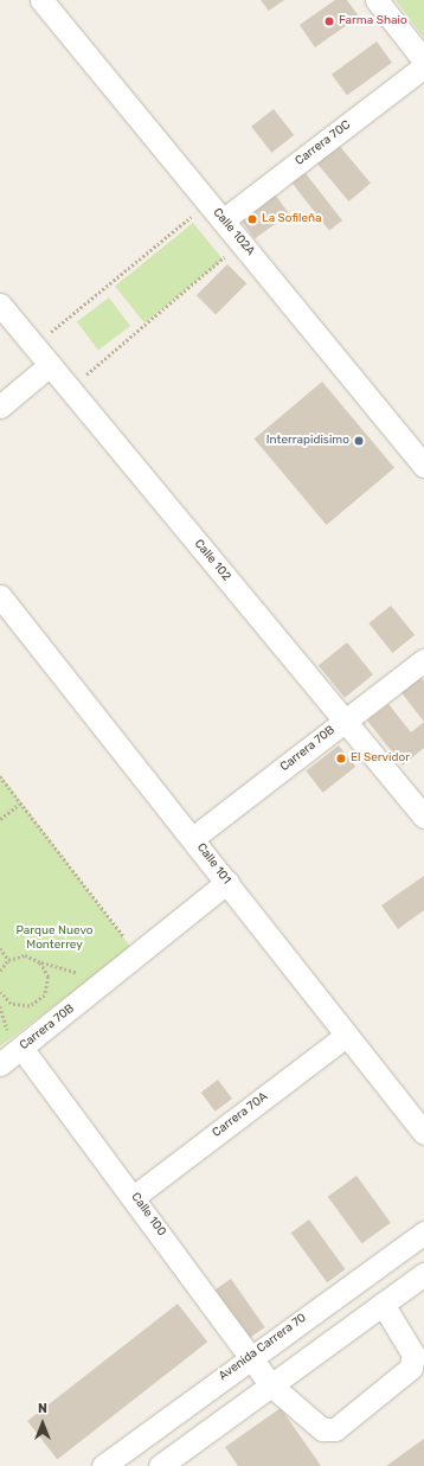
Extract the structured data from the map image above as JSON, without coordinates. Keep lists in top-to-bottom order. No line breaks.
{"streets":{"street":["Carrera 70C","Calle 102A","Calle 102","Carrera 70B","Calle 101","Carrera 70A","Calle 100","Avenida Carrera 70"]},"crossings":[["Carrera 70C","Calle 102A"],["Calle 102","Carrera 70B"],["Carrera 70B","Calle 101"],["Carrera 70B","Calle 100"],["Calle 101","Carrera 70A"],["Carrera 70A","Calle 100"],["Calle 100","Avenida Carrera 70"]],"parks":["Parque Nuevo Monterrey"],"places":["Farma Shaio","La Sofileña","Interrapidisimo","El Servidor"],"north":"top"}
